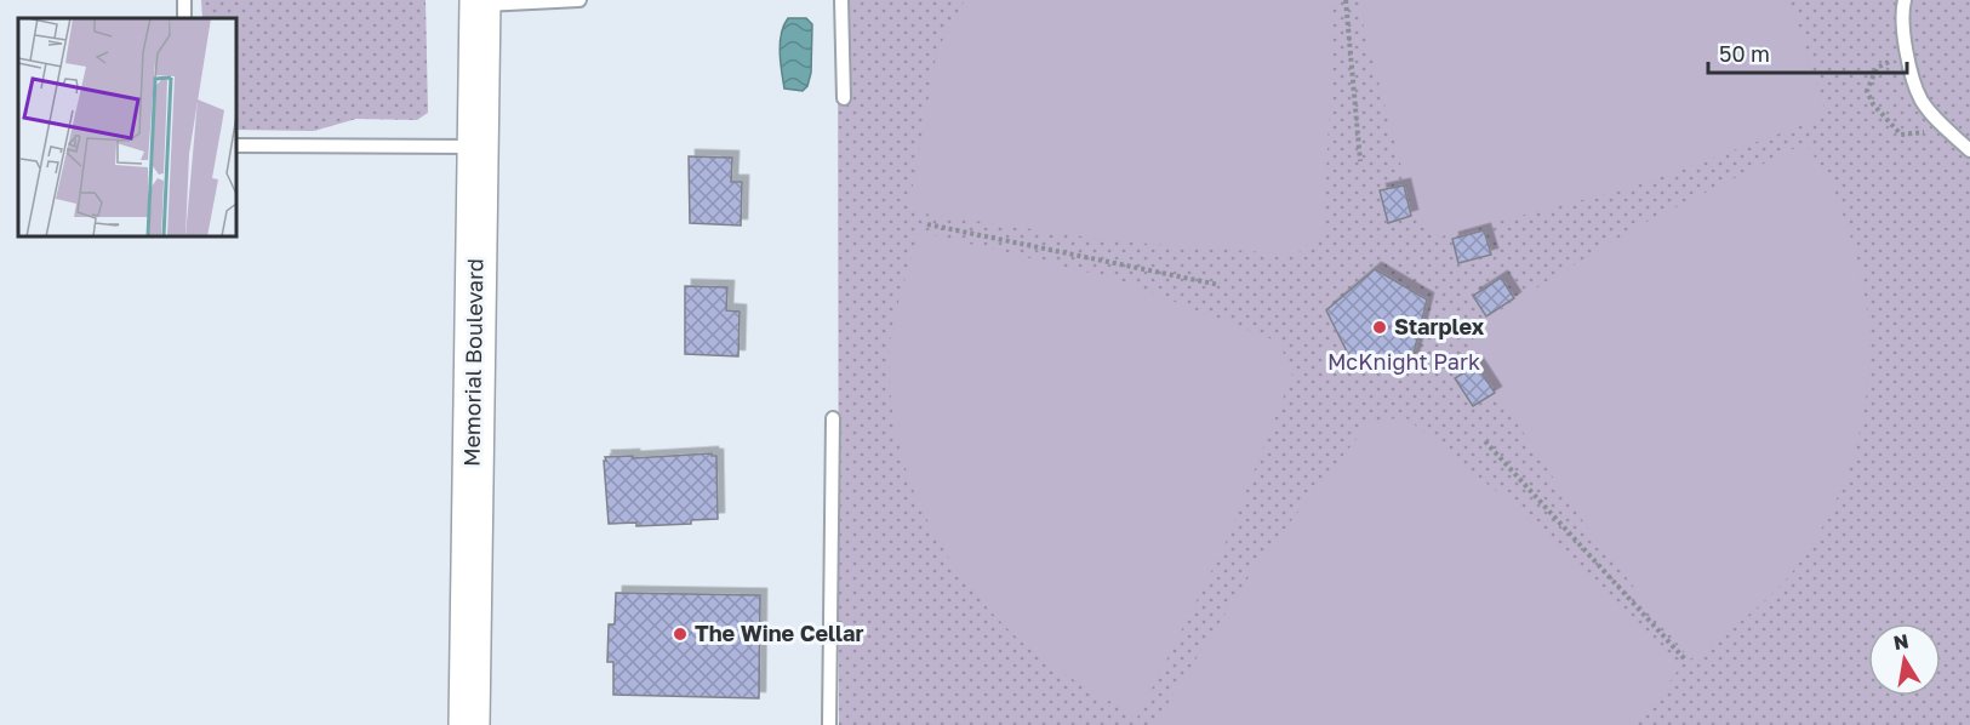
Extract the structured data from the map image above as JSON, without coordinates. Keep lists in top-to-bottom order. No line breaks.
{"streets":{"main road":["Memorial Boulevard"]},"parks":["McKnight Park"],"places":["Starplex","The Wine Cellar"],"scale_bar":"50 m","north":"top"}
